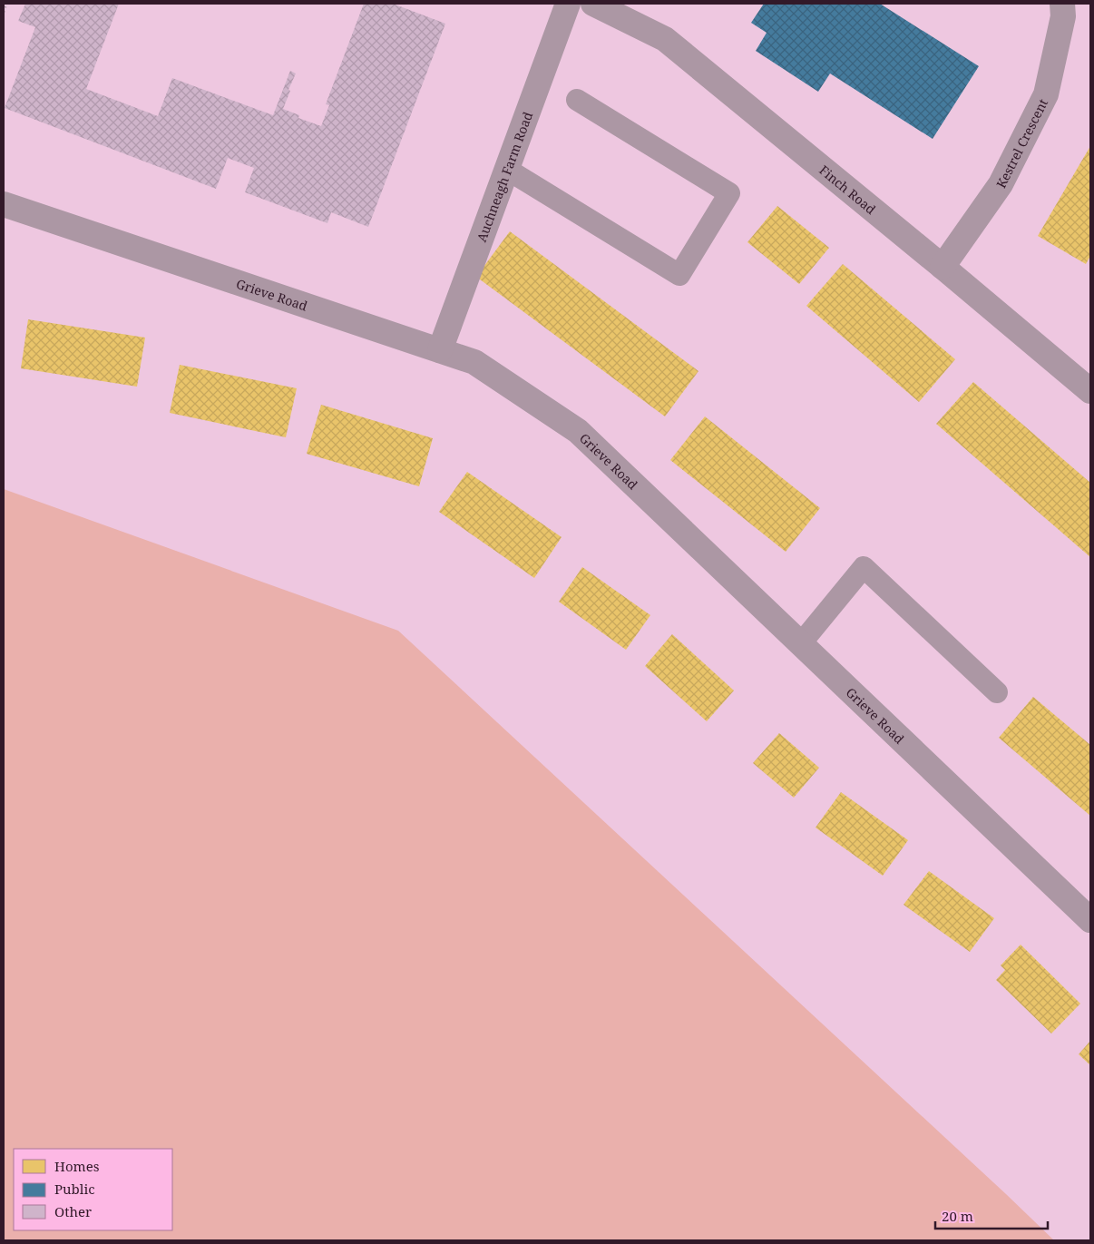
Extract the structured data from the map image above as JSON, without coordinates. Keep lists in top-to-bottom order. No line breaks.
{"streets":{"street":["Kestrel Crescent","Auchneagh Farm Road","Finch Road","Grieve Road"]},"crossings":[["Kestrel Crescent","Finch Road"],["Auchneagh Farm Road","Grieve Road"]],"legend":["Homes","Public","Other"],"scale_bar":"20 m"}
